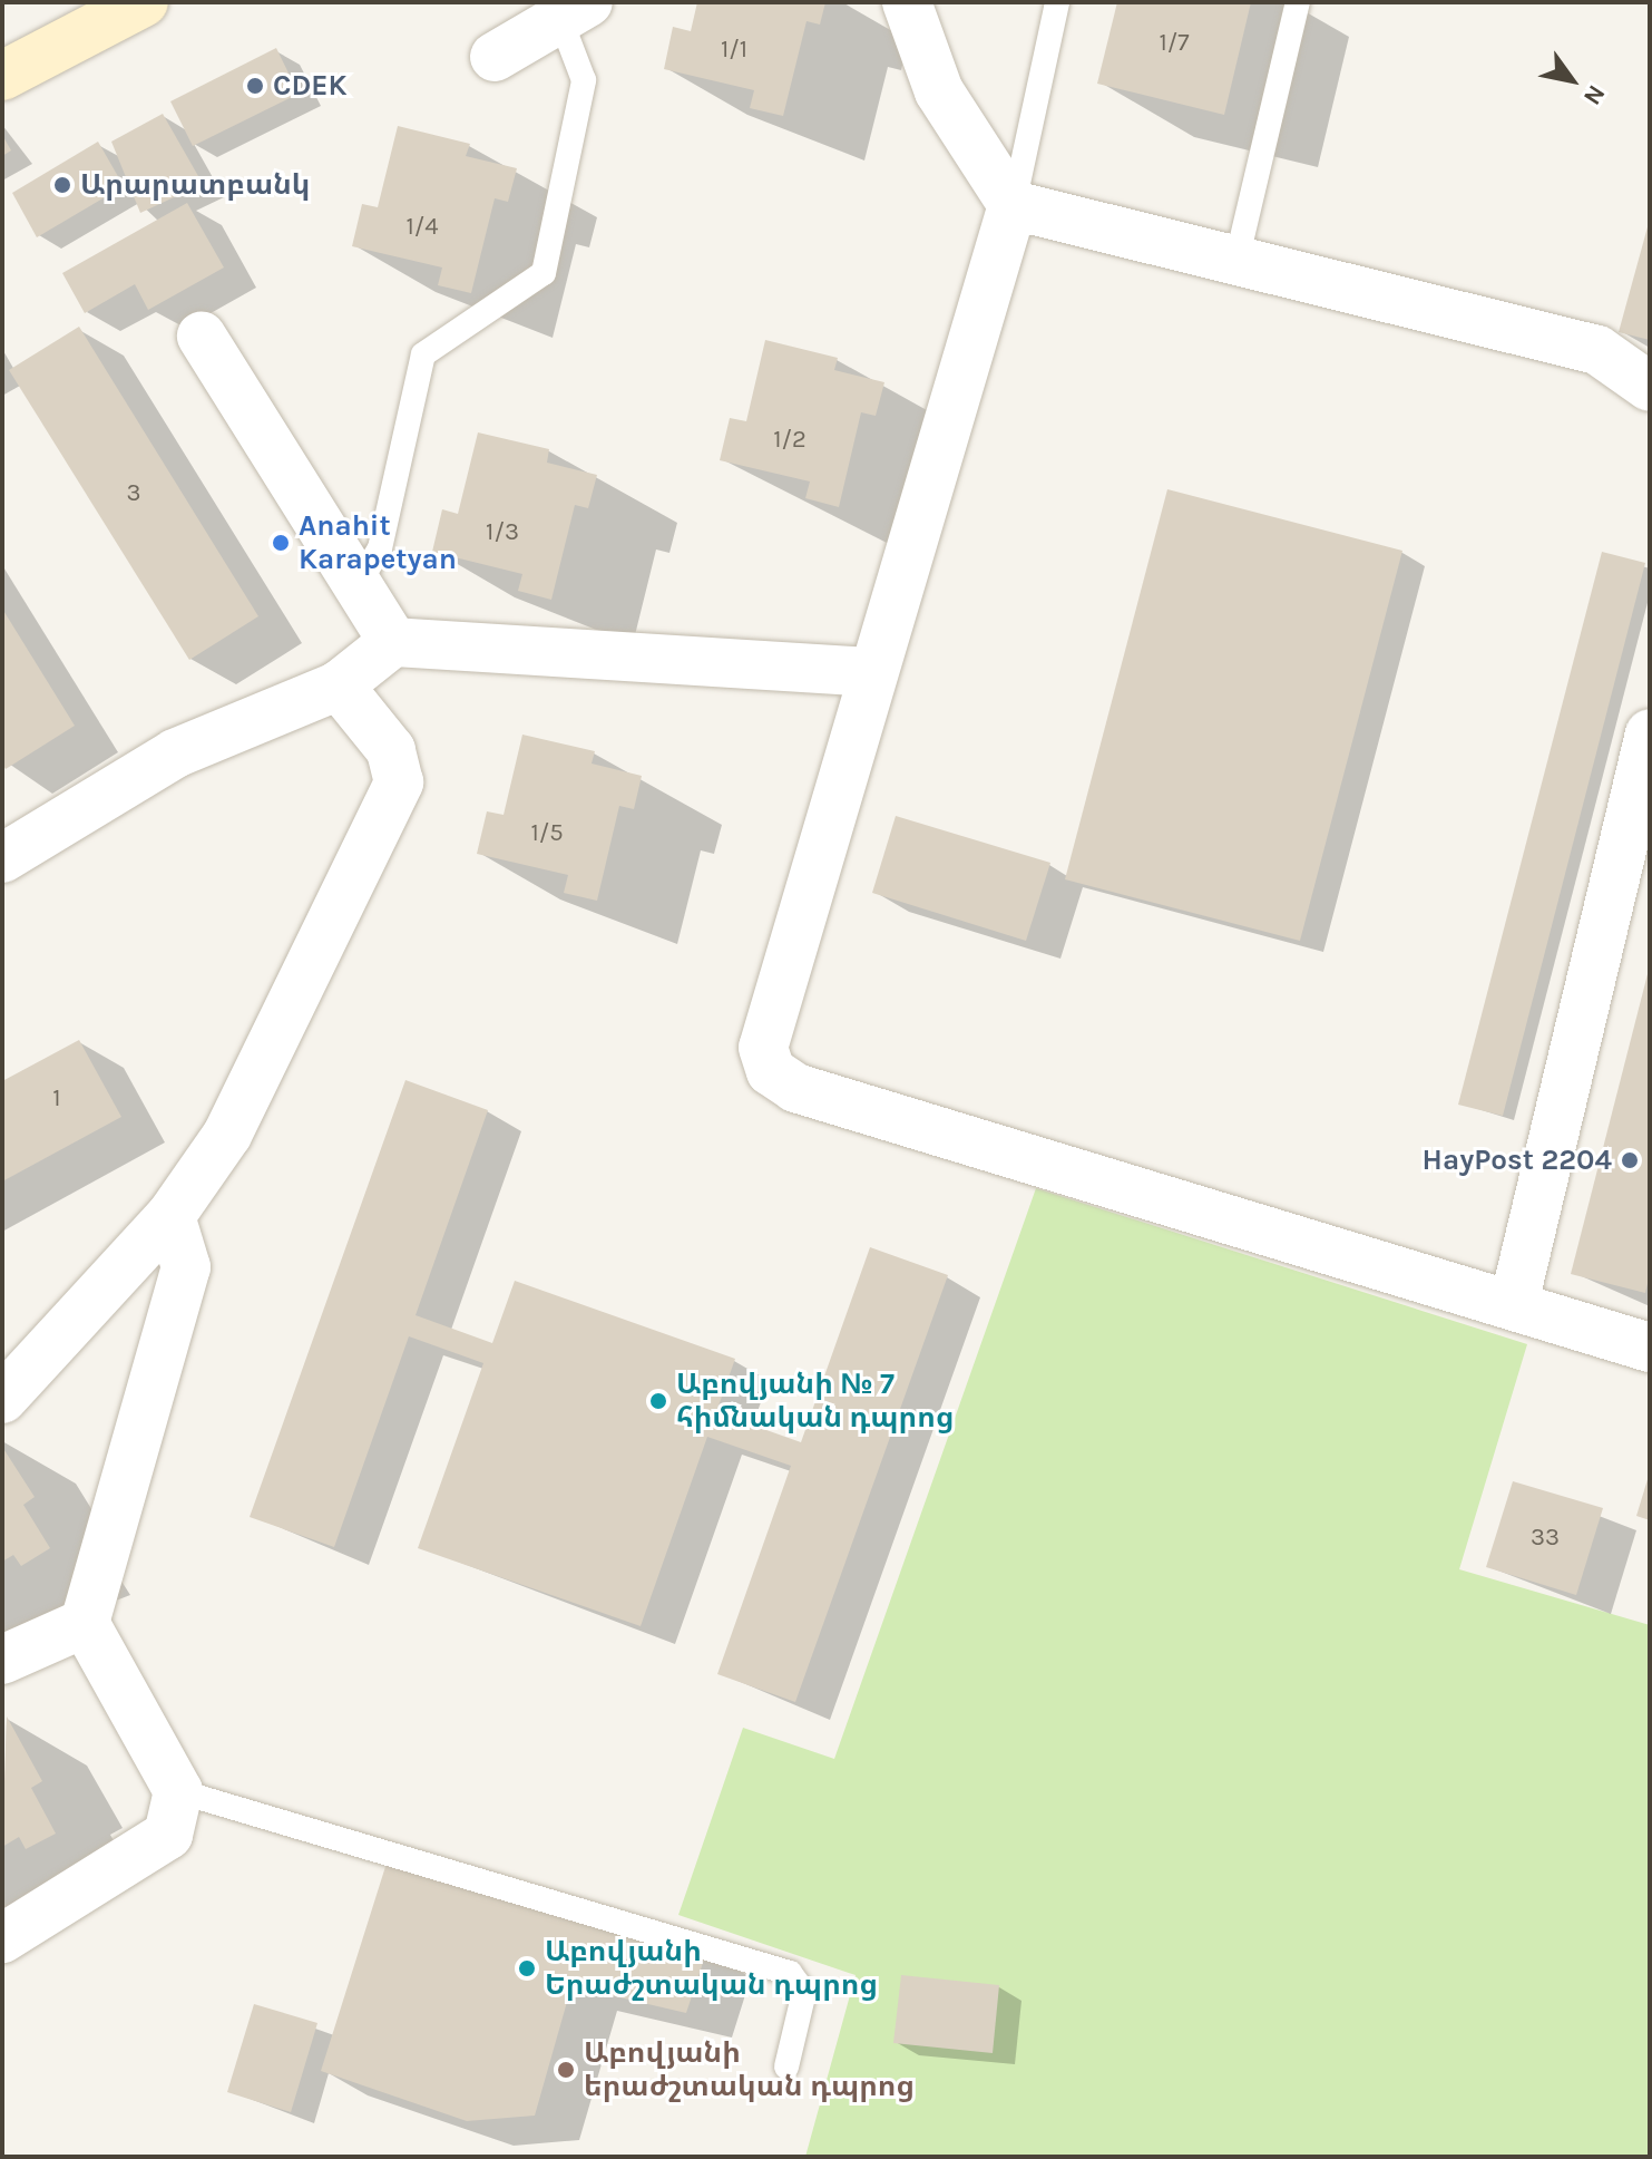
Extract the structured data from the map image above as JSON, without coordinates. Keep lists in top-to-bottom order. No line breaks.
{"places":["CDEK","Արարատբանկ","Anahit Karapetyan","HayPost 2204","Աբովյանի № 7 հիմնական դպրոց","Աբովյանի Երաժշտական դպրոց","Աբովյանի երաժշտական դպրոց"],"house_numbers":["1/7","1/1","1/4","1/2","3","1/3","1/5","1","33"],"north":"bottom right"}
